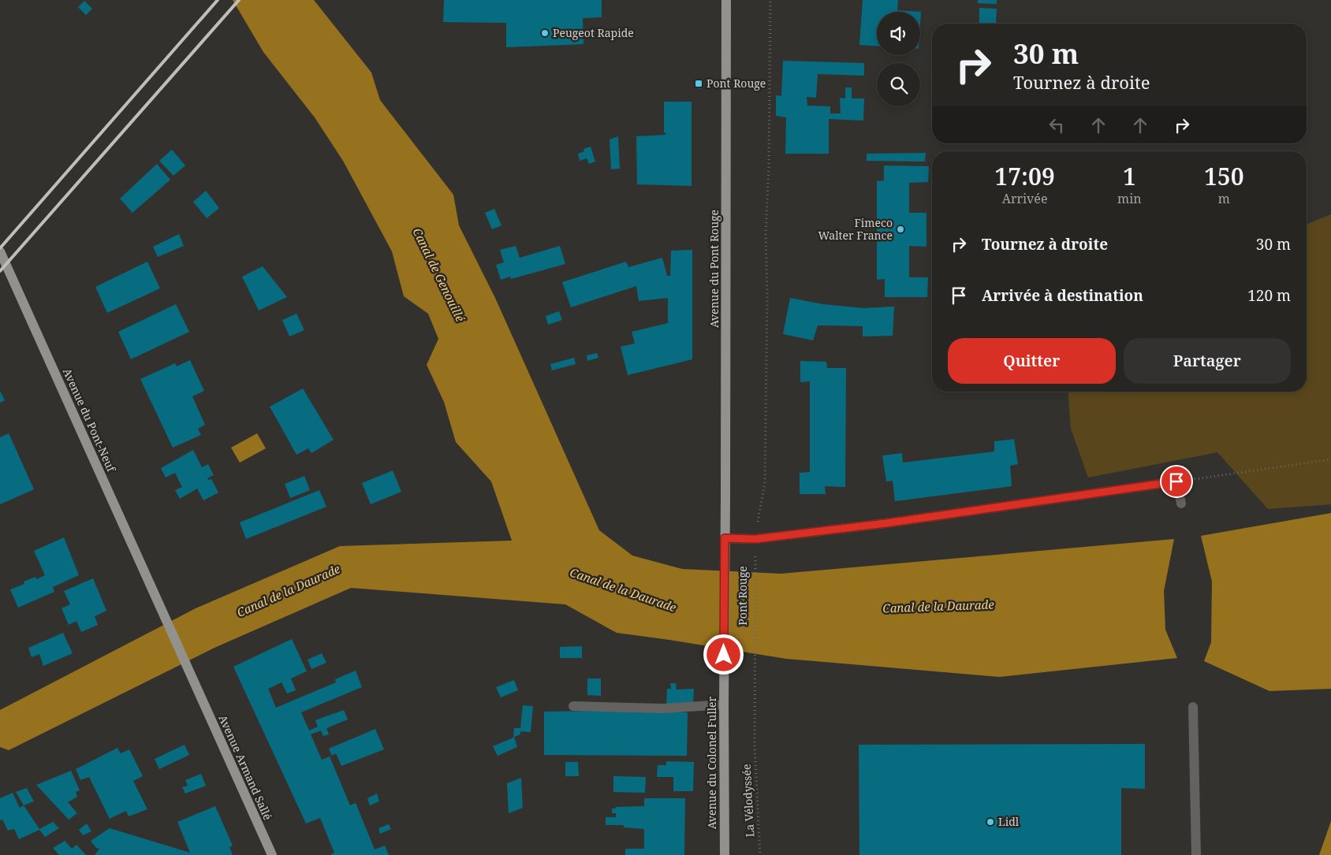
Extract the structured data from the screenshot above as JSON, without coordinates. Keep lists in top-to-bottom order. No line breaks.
{"streets":{"main road":["Avenue du Pont Rouge","Avenue du Pont-Neuf","Pont Rouge","Avenue du Colonel Fuller","Avenue Armand Sallé"],"path":["La Vélodyssée"]},"crossings":[["Avenue du Pont Rouge","Pont Rouge"],["Avenue du Pont-Neuf","Avenue Armand Sallé"],["Pont Rouge","Avenue du Colonel Fuller"],["Pont Rouge","La Vélodyssée"]],"water":["Canal de Genouillé","Canal de la Daurade"],"places":{"other":["Peugeot Rapide","Fimeco Walter France","Lidl"],"transit":["Pont Rouge"]},"page":{"turn":["30 m","Tournez à droite"],"eta":["17:09","Arrivée","1","min","150","m"],"list":[{"name":"Tournez à droite","value":"30 m"},{"name":"Arrivée à destination","value":"120 m"}],"buttons":["Quitter","Partager"]}}
